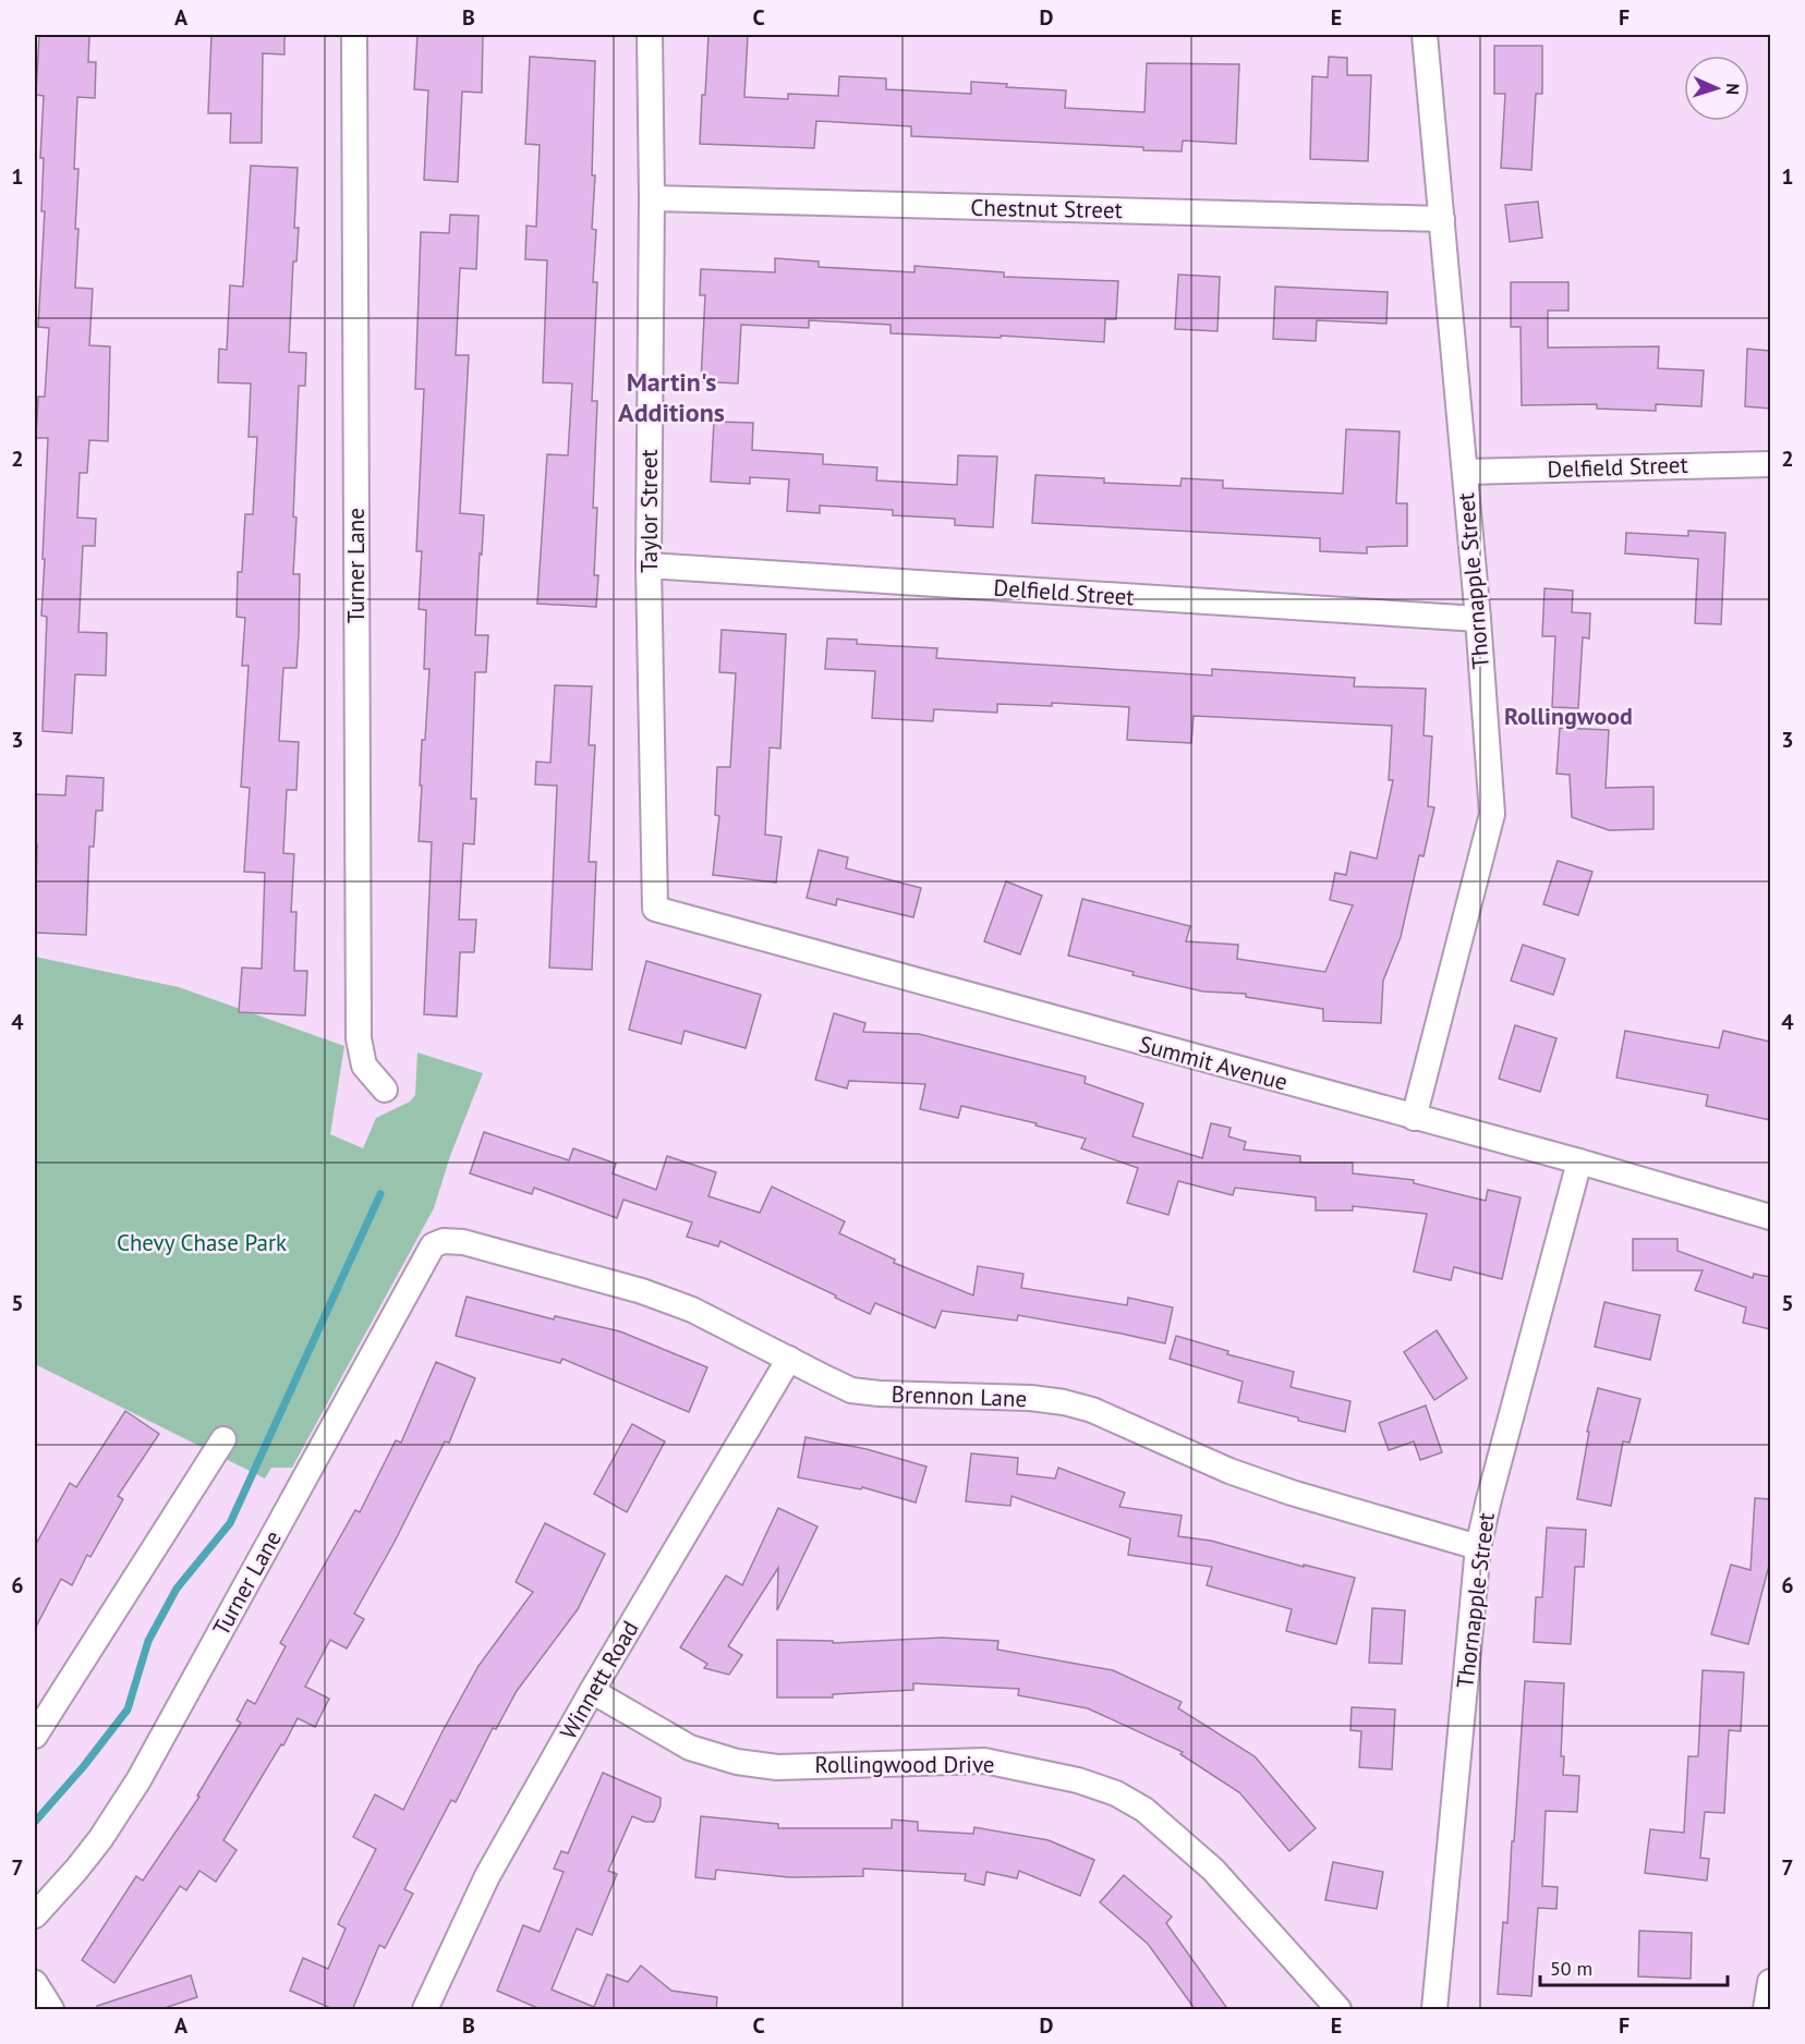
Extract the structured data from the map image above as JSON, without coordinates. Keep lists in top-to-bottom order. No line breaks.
{"streets":{"street":["Chestnut Street","Delfield Street","Taylor Street","Turner Lane","Thornapple Street","Summit Avenue","Brennon Lane","Winnett Road","Rollingwood Drive"]},"crossings":[["Chestnut Street","Taylor Street"],["Chestnut Street","Thornapple Street"],["Delfield Street","Taylor Street"],["Delfield Street","Thornapple Street"],["Taylor Street","Summit Avenue"],["Turner Lane","Brennon Lane"],["Thornapple Street","Summit Avenue"],["Thornapple Street","Brennon Lane"],["Brennon Lane","Winnett Road"],["Winnett Road","Rollingwood Drive"]],"districts":["Martin's Additions","Rollingwood"],"parks":["Chevy Chase Park"],"scale_bar":"50 m","north":"right","grid":{"columns":["A","B","C","D","E","F"],"rows":["1","2","3","4","5","6","7"]}}
